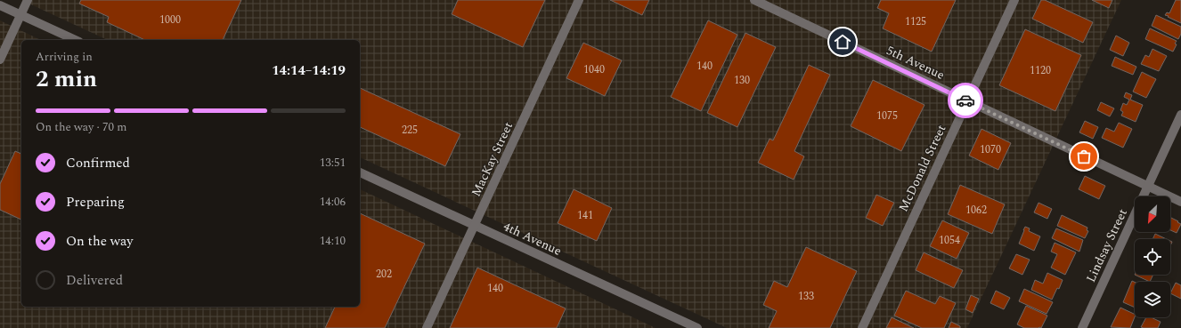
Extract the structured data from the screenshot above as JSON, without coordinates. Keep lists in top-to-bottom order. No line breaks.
{"streets":{"street":["5th Avenue","MacKay Street","McDonald Street","4th Avenue","Lindsay Street"]},"crossings":[["5th Avenue","McDonald Street"],["5th Avenue","Lindsay Street"],["MacKay Street","4th Avenue"]],"house_numbers":["1000","1125","140","1040","1120","130","1075","225","1070","1062","141","1054","202","140","133"],"north":"bottom left","page":{"heading":["2 min","Arriving in","14:14–14:19"],"bar":"On the way · 70 m","list":[["Confirmed","13:51"],["Preparing","14:06"],["On the way","14:10"],"Delivered"]}}
